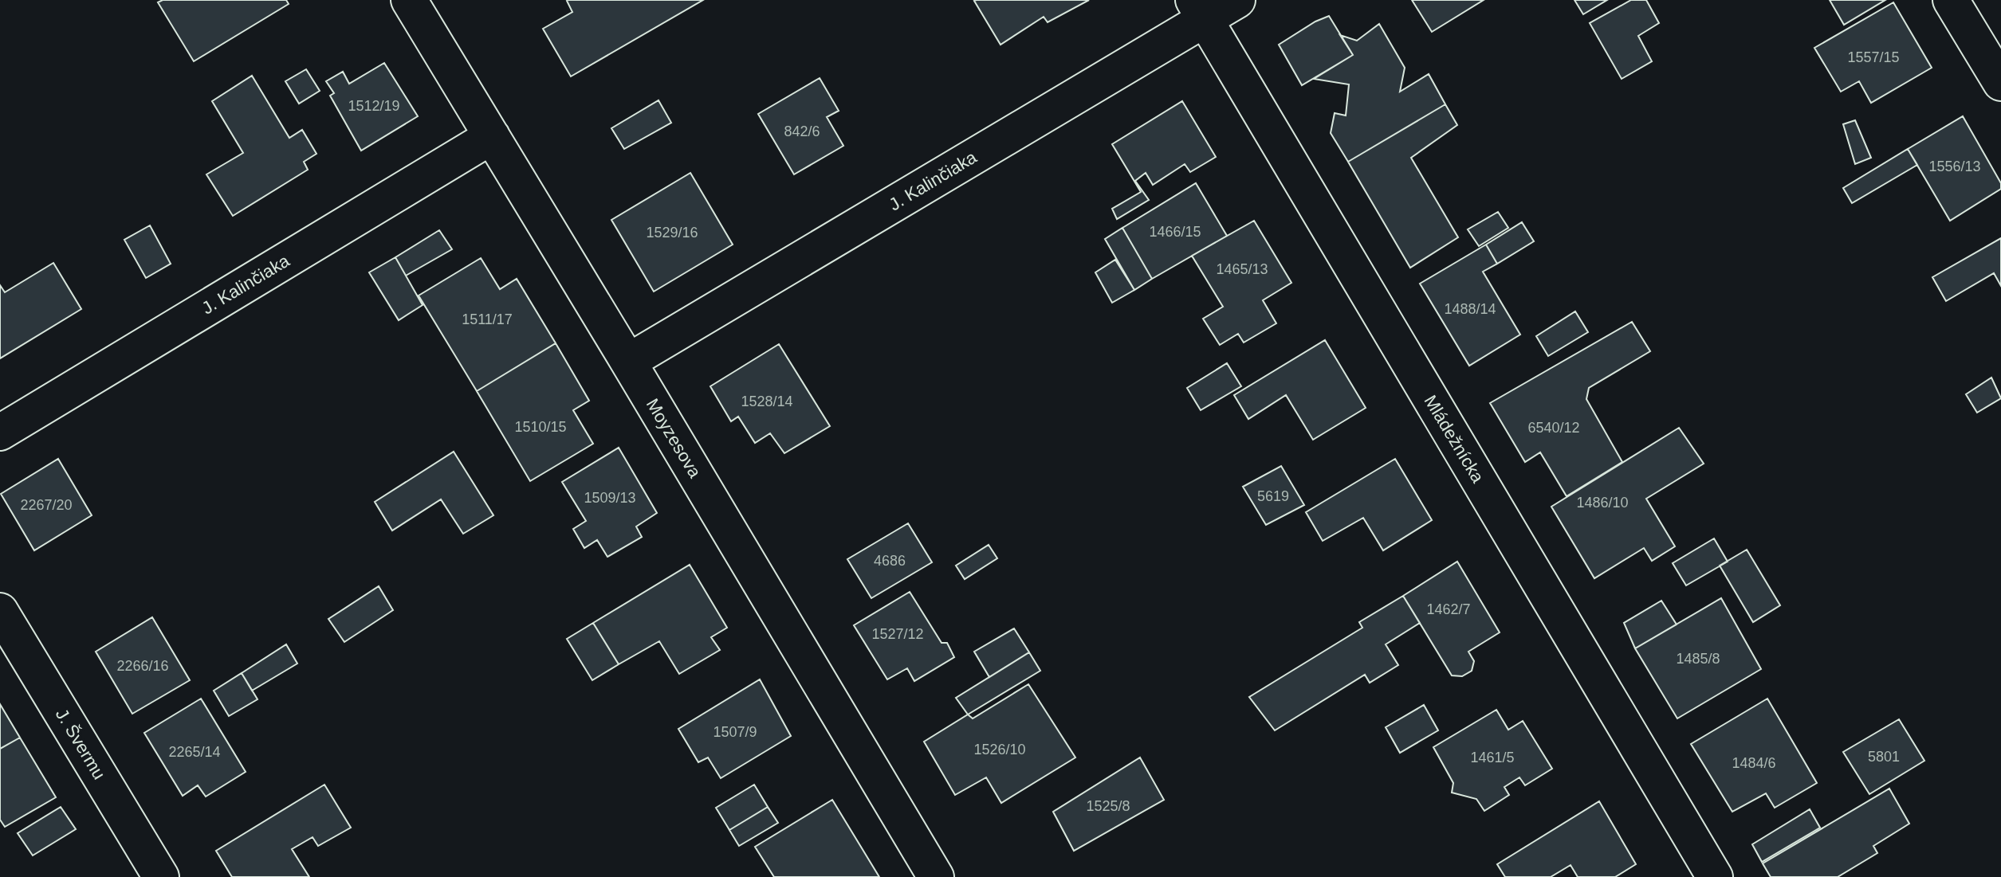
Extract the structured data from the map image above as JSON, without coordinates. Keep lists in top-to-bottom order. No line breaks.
{"streets":{"street":["J. Kalinčiaka","Moyzesova","Mládežnícka","J. Švermu"]},"crossings":[["J. Kalinčiaka","Moyzesova"],["J. Kalinčiaka","Mládežnícka"]],"house_numbers":["1557/15","1512/19","842/6","1556/13","1466/15","1529/16","1465/13","1488/14","1511/17","1528/14","1510/15","6540/12","5619","1509/13","1486/10","2267/20","4686","1462/7","1527/12","1485/8","2266/16","1507/9","1526/10","2265/14","5801","1461/5","1484/6","1525/8"]}
